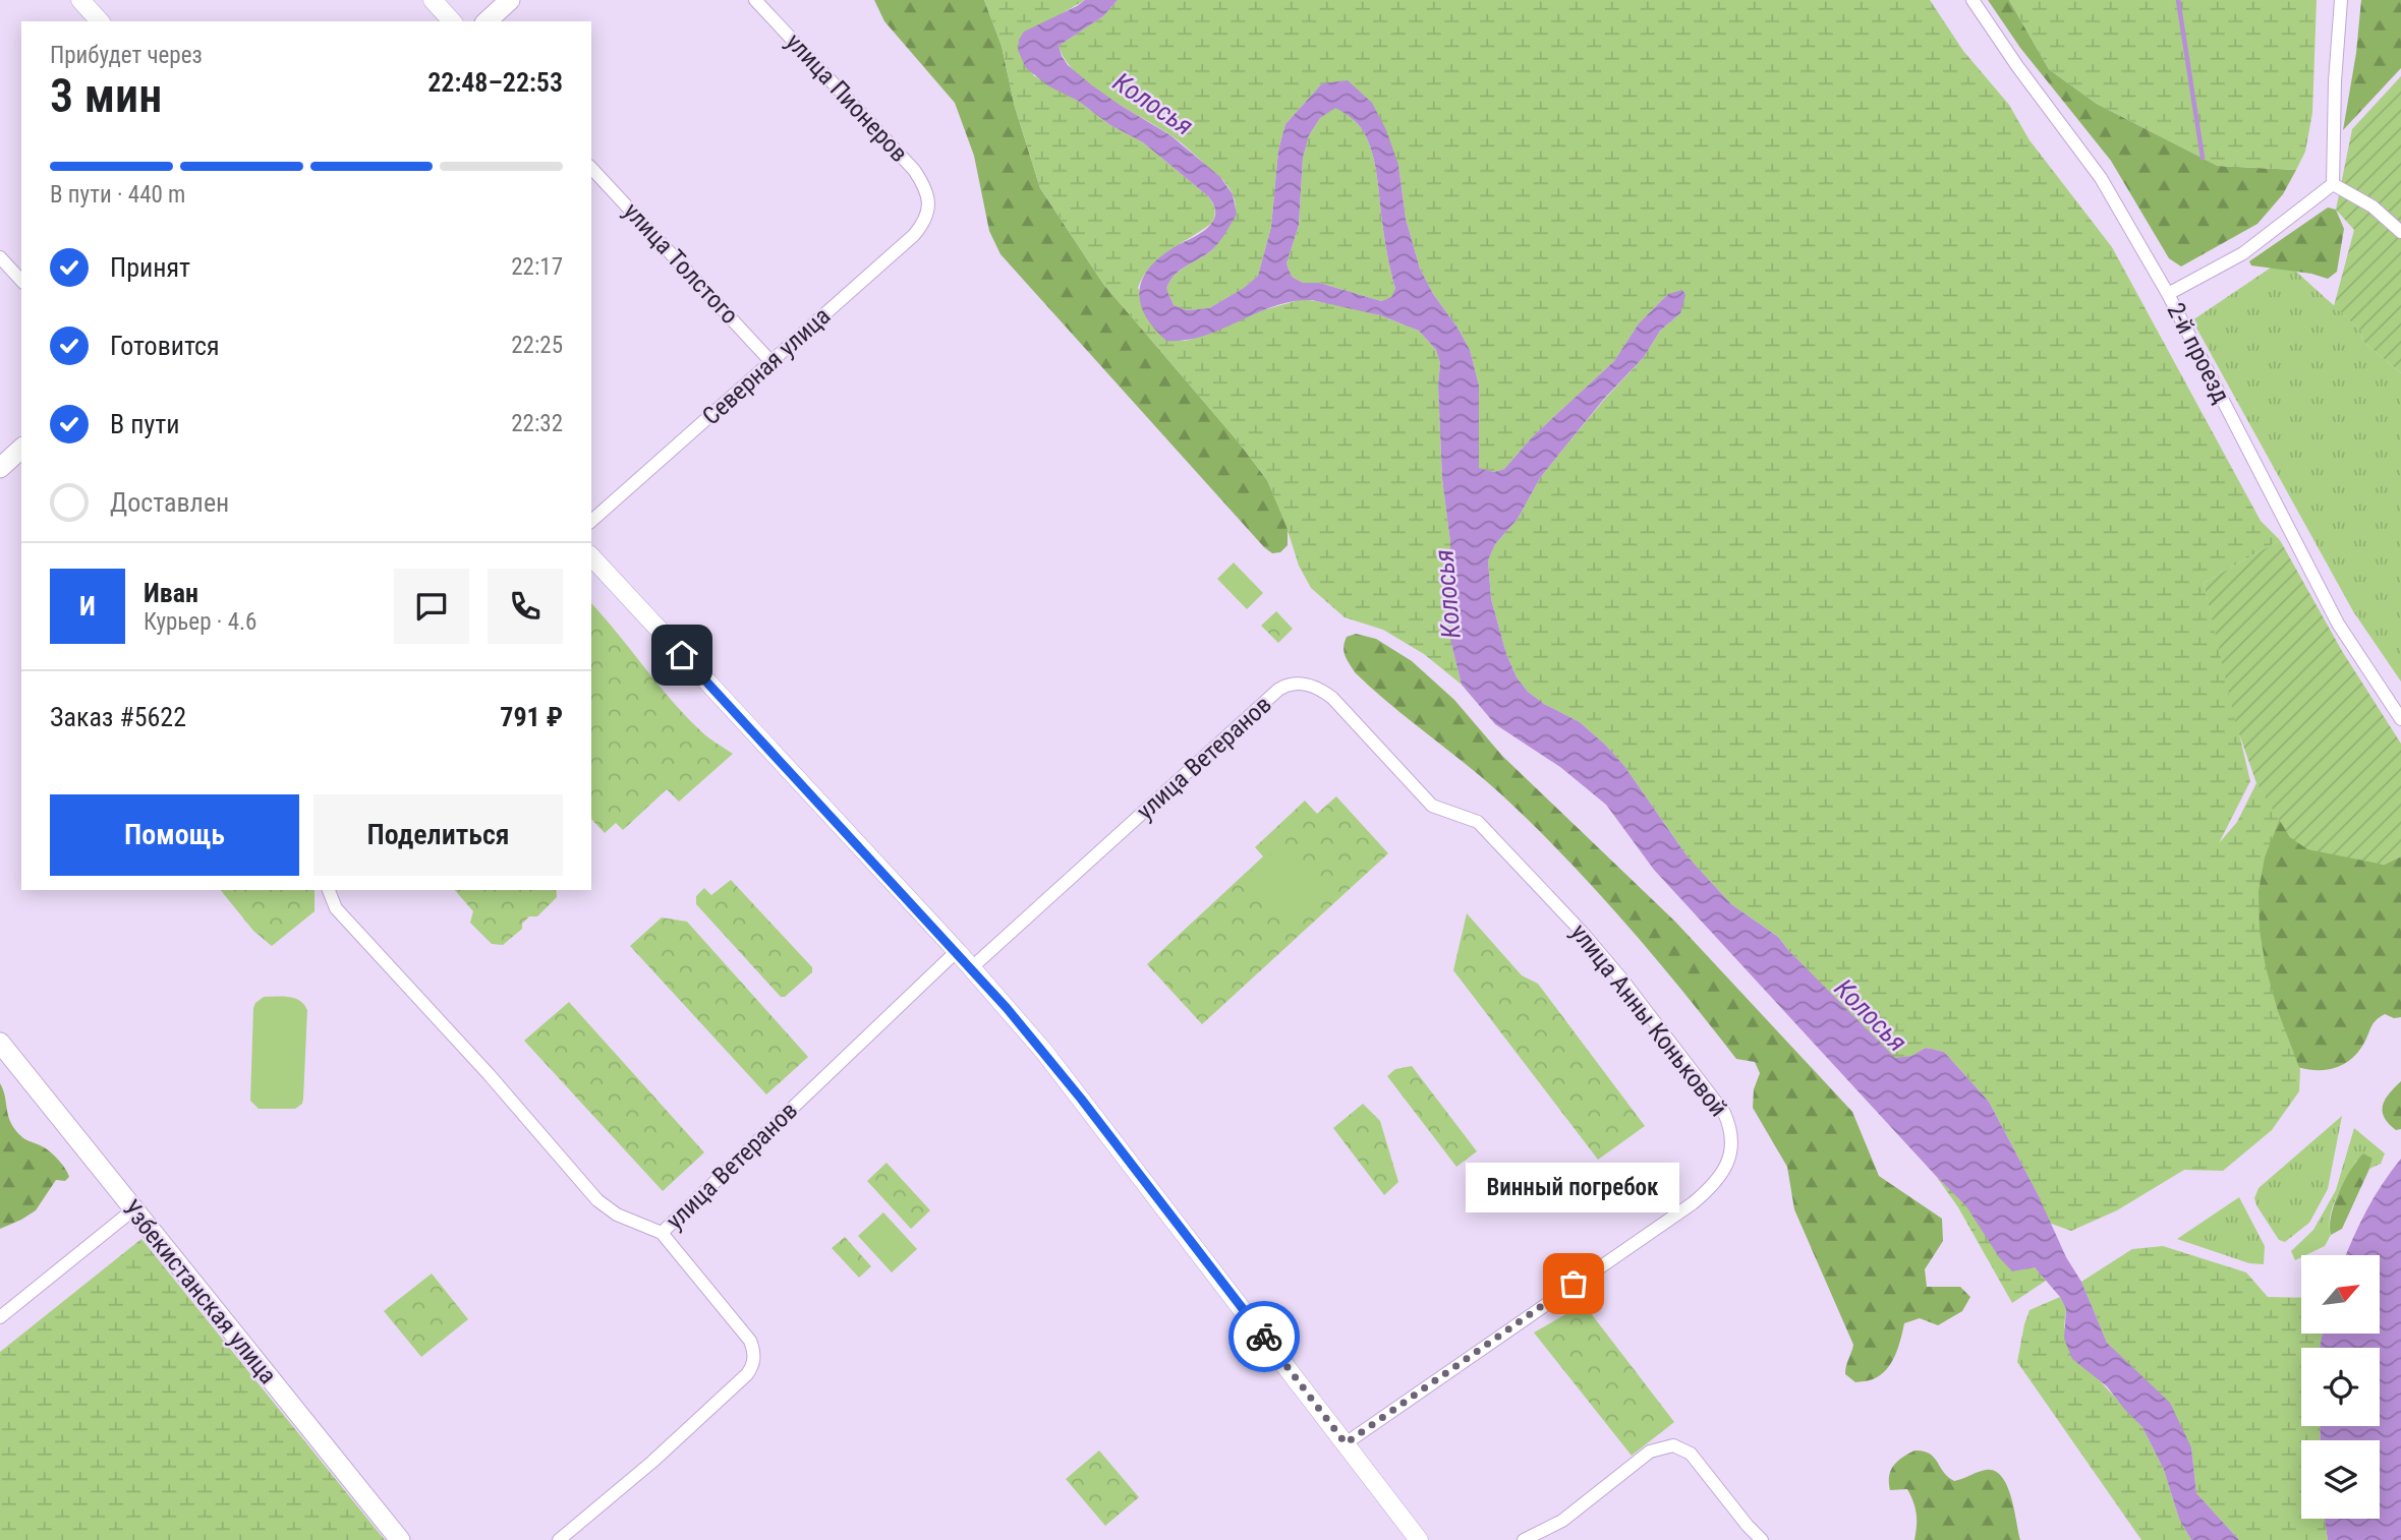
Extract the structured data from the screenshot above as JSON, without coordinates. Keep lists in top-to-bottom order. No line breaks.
{"streets":{"main road":["Узбекистанская улица"],"street":["улица Пионеров","улица Толстого","2-й проезд","Северная улица","улица Ветеранов","улица Анны Коньковой"]},"crossings":[["улица Пионеров","Северная улица"],["улица Толстого","Северная улица"],["улица Ветеранов","улица Анны Коньковой"]],"water":["Колосья"],"places":["Винный погребок"],"north":"top right","page":{"heading":["3 мин","Прибудет через","22:48–22:53"],"panel":["Иван","Курьер · 4.6","Заказ #5622","791 ₽"],"bar":"В пути · 440 m","list":[["Принят","22:17"],["Готовится","22:25"],["В пути","22:32"],"Доставлен"],"round":"И","buttons":["Помощь","Поделиться"],"bubble":"Винный погребок"}}
